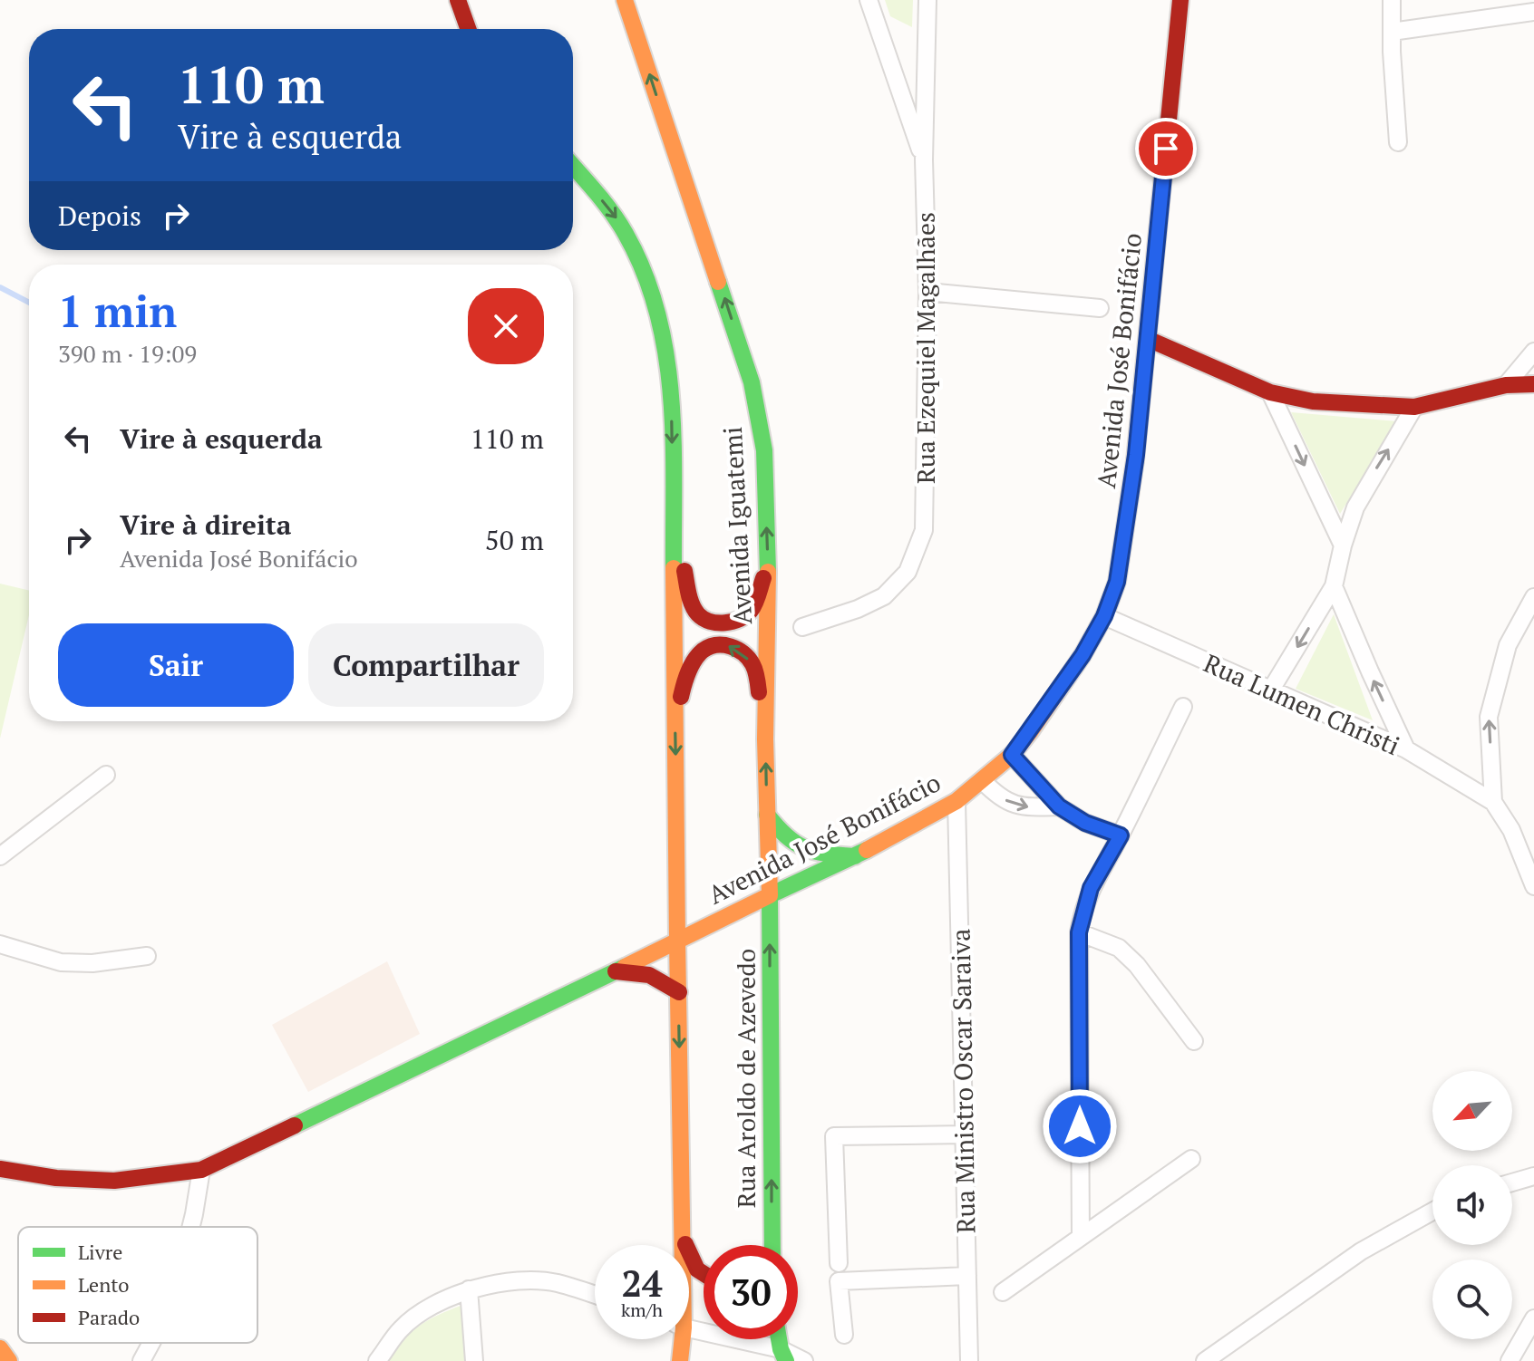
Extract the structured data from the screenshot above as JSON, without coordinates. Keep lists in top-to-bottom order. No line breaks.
{"streets":{"main road":["Avenida José Bonifácio","Avenida Iguatemi","Rua Aroldo de Azevedo"],"street":["Rua Ezequiel Magalhães","Rua Lumen Christi","Rua Ministro Oscar Saraiva"]},"crossings":[["Avenida José Bonifácio","Avenida Iguatemi"],["Avenida José Bonifácio","Rua Lumen Christi"],["Avenida José Bonifácio","Rua Aroldo de Azevedo"],["Avenida José Bonifácio","Rua Ministro Oscar Saraiva"],["Avenida Iguatemi","Rua Aroldo de Azevedo"]],"legend":["Livre","Lento","Parado"],"north":"bottom left","page":{"turn":["110 m","Vire à esquerda"],"then":"Depois","heading":["1 min","390 m · 19:09"],"list":[{"name":"Vire à esquerda","value":"110 m"},{"name":"Vire à direita","note":"Avenida José Bonifácio","value":"50 m"}],"buttons":["Sair","Compartilhar"],"speed":"24 km/h","limit":"30"}}
